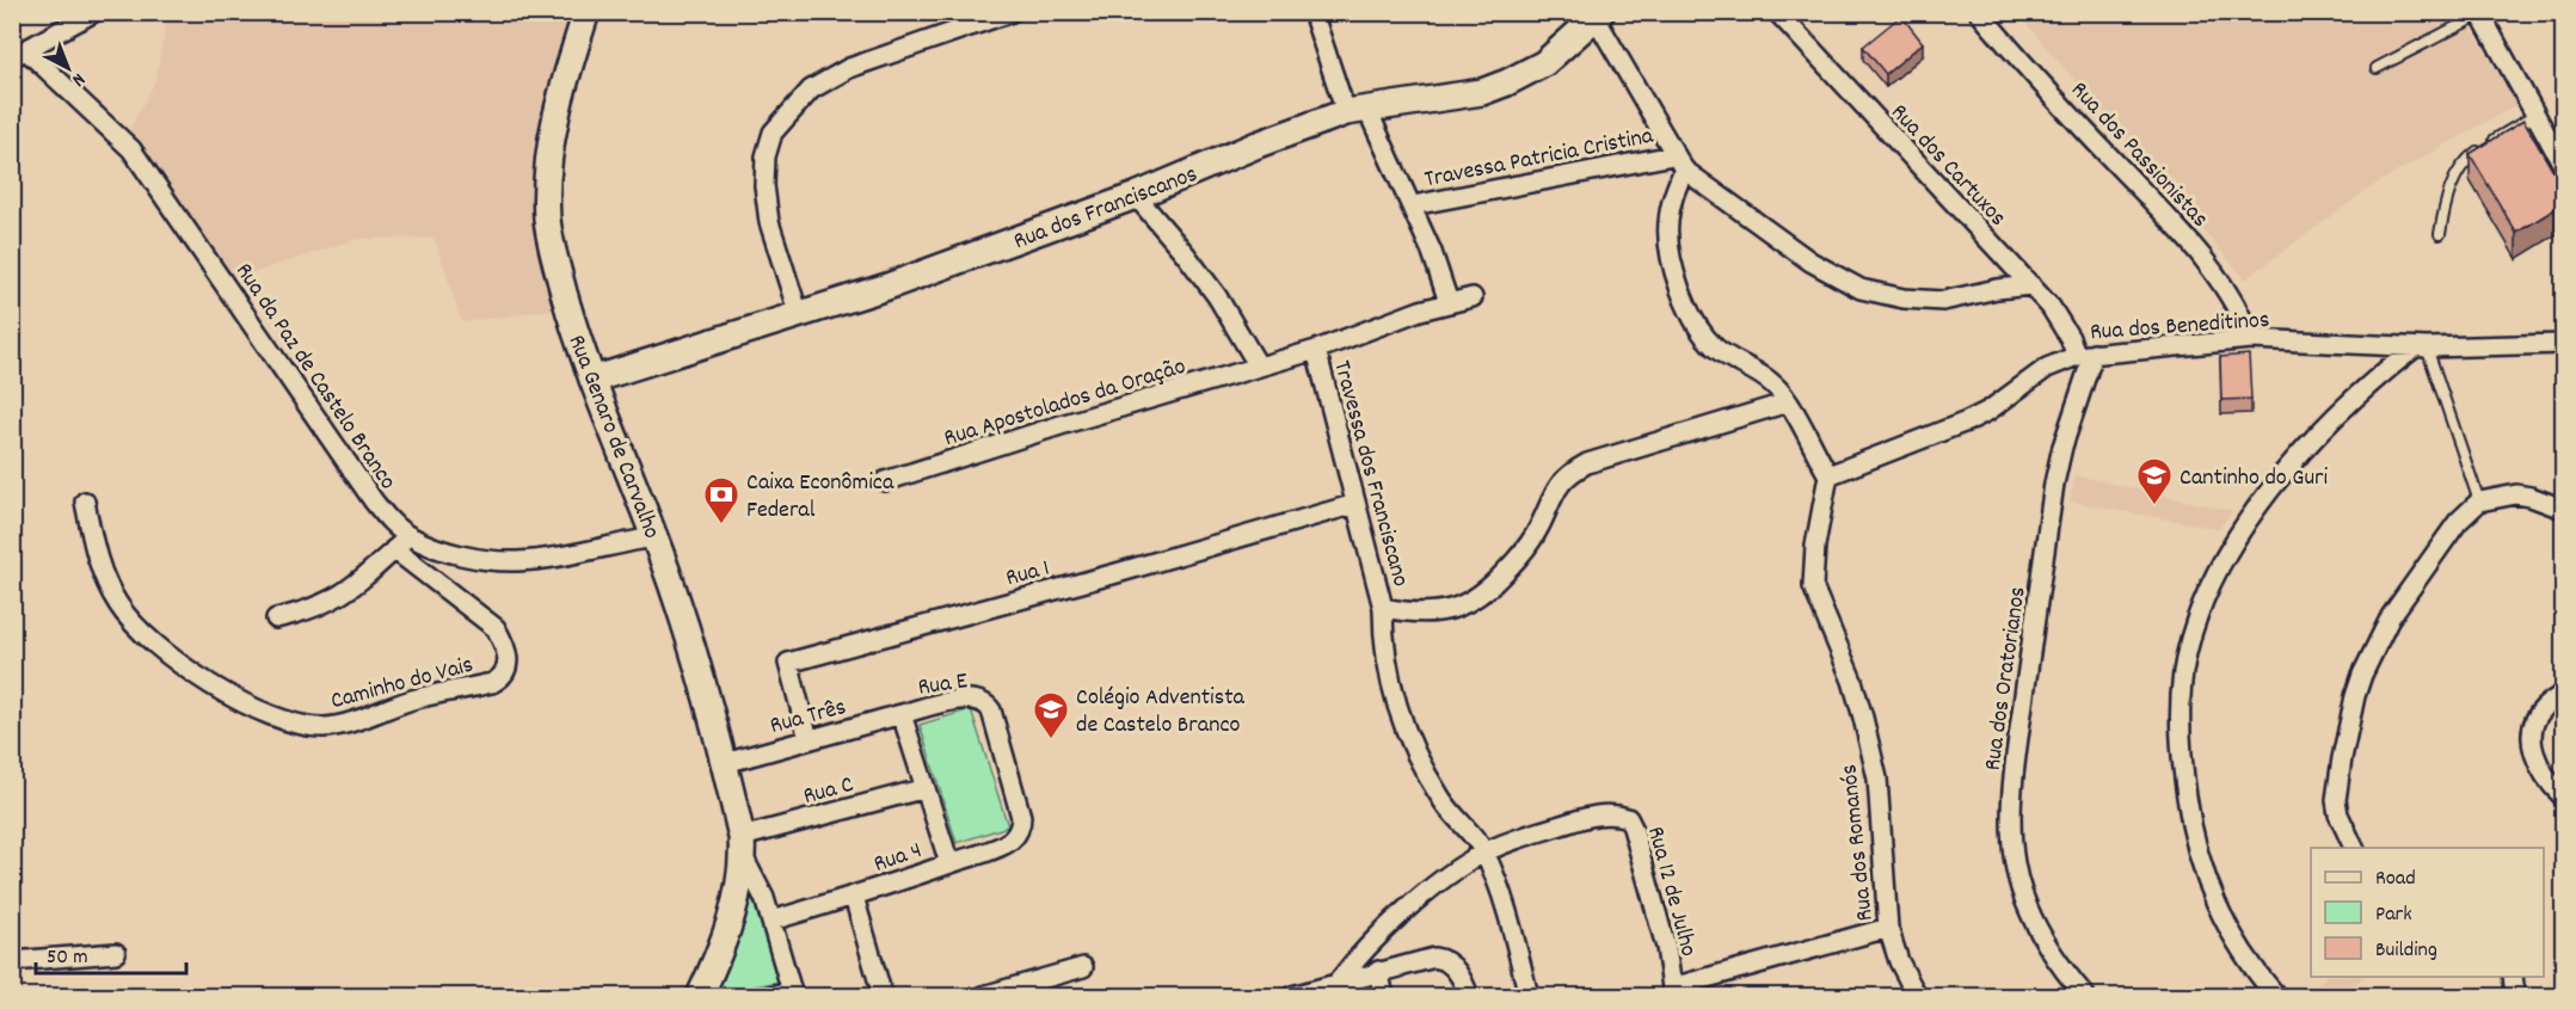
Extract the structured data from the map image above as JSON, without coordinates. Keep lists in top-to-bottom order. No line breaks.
{"streets":{"street":["Rua dos Passionistas","Travessa Patricia Cristina","Rua dos Cartuxos","Rua dos Franciscanos","Rua dos Beneditinos","Rua da Paz de Castelo Branco","Rua Apostolados da Oração","Rua Genaro de Carvalho","Travessa dos Franciscano","Rua 1","Rua dos Oratorianos","Caminho do Vais","Rua E","Rua Três","Rua C","Rua dos Romanós","Rua 4","Rua 12 de Julho"]},"crossings":[["Rua dos Passionistas","Rua dos Beneditinos"],["Rua dos Cartuxos","Rua dos Beneditinos"],["Rua dos Cartuxos","Rua dos Oratorianos"],["Rua dos Franciscanos","Rua Genaro de Carvalho"],["Rua dos Beneditinos","Rua dos Oratorianos"],["Rua dos Beneditinos","Rua dos Romanós"],["Rua da Paz de Castelo Branco","Rua Genaro de Carvalho"],["Rua Apostolados da Oração","Travessa dos Franciscano"],["Rua Genaro de Carvalho","Rua Três"],["Rua Genaro de Carvalho","Rua C"],["Travessa dos Franciscano","Rua 1"],["Travessa dos Franciscano","Rua 12 de Julho"],["Rua 1","Rua Três"],["Rua E","Rua Três"],["Rua E","Rua C"],["Rua E","Rua 4"]],"places":{"school or university":["Cantinho do Guri","Colégio Adventista de Castelo Branco"],"bank":["Caixa Econômica Federal"]},"legend":["Road","Park","Building"],"scale_bar":"50 m","north":"bottom right"}
